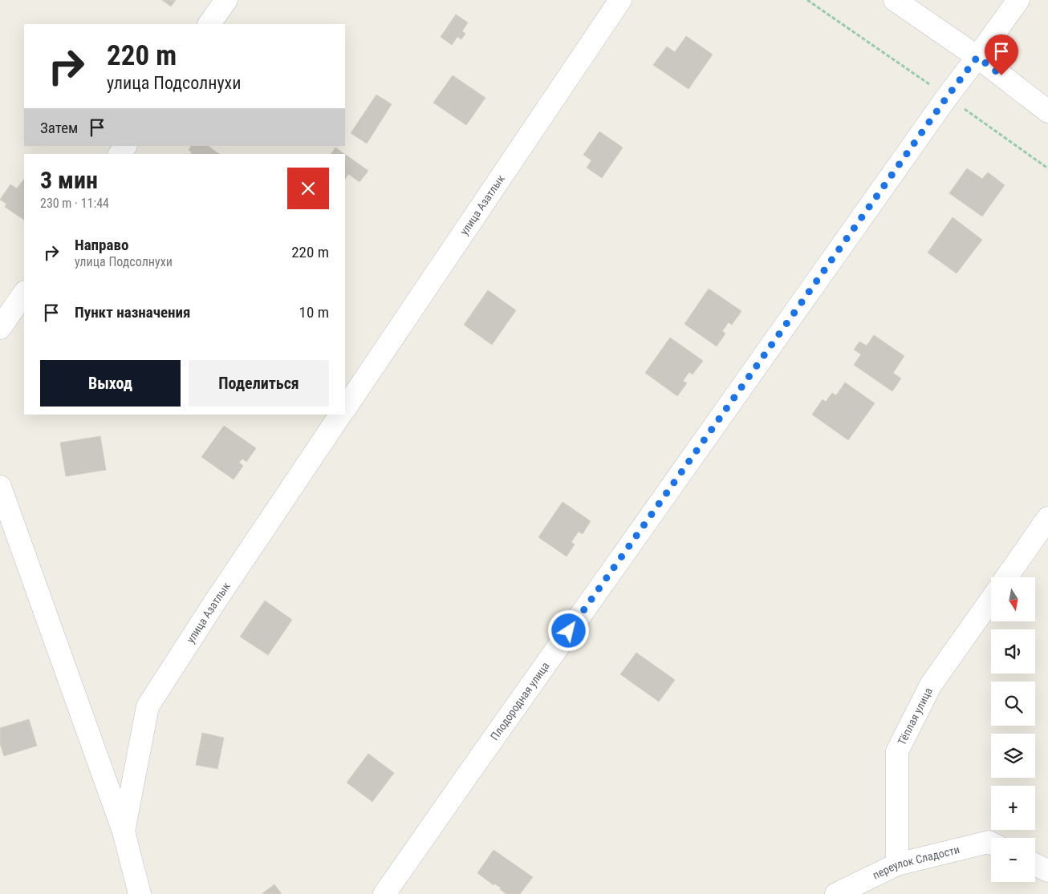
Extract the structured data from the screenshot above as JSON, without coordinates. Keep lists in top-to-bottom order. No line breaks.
{"streets":{"street":["улица Азатлык","Плодородная улица","Тёплая улица","переулок Сладости"]},"crossings":[["Тёплая улица","переулок Сладости"]],"north":"bottom","page":{"turn":["220 m","улица Подсолнухи"],"then":"Затем","heading":["3 мин","230 m · 11:44"],"list":[{"name":"Направо","note":"улица Подсолнухи","value":"220 m"},{"name":"Пункт назначения","value":"10 m"}],"buttons":["Выход","Поделиться"],"map_buttons":["+","−"]}}
